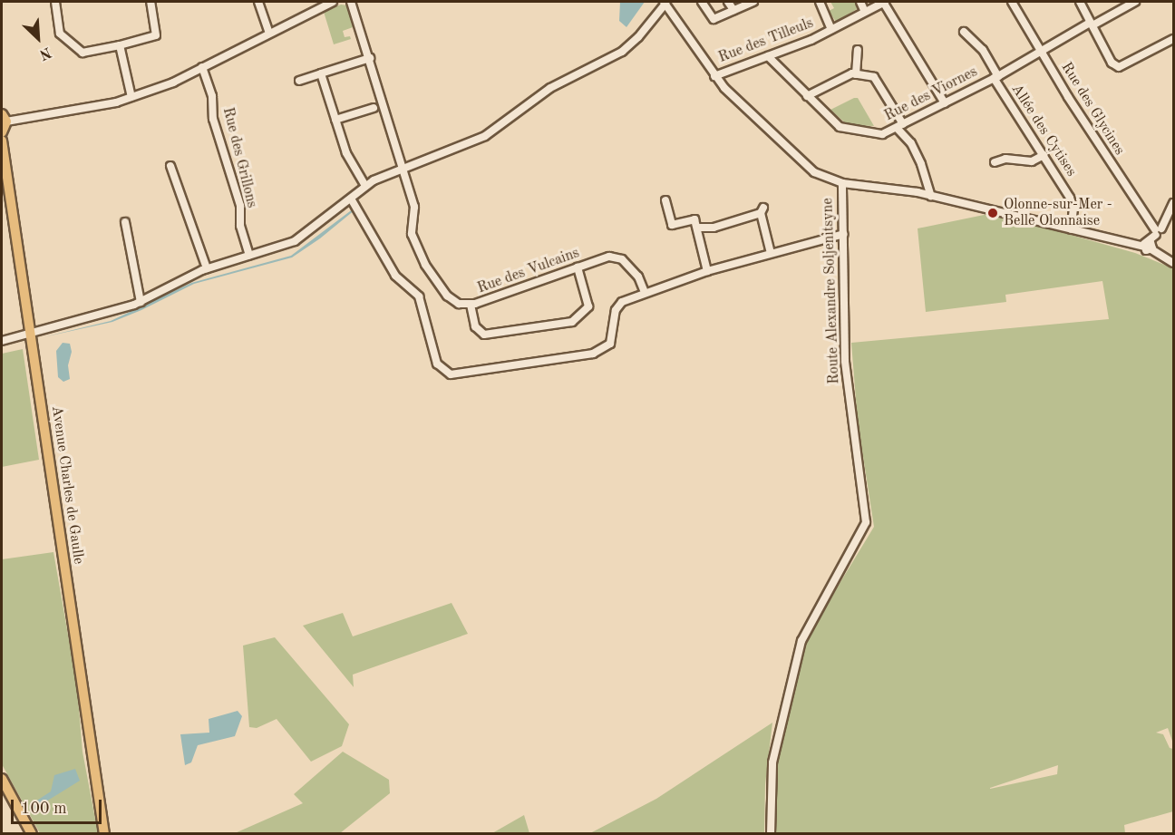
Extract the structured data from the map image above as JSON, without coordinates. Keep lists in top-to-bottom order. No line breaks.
{"streets":{"main road":["Avenue Charles de Gaulle"],"street":["Rue des Tilleuls","Rue des Viornes","Rue des Glycines","Allée des Cytises","Rue des Grillons","Rue des Vulcains","Route Alexandre Soljenitsyne"]},"crossings":[["Rue des Tilleuls","Rue des Viornes"],["Rue des Viornes","Rue des Glycines"],["Rue des Viornes","Allée des Cytises"]],"places":["Olonne-sur-Mer - Belle Olonnaise"],"scale_bar":"100 m","north":"bottom right"}
